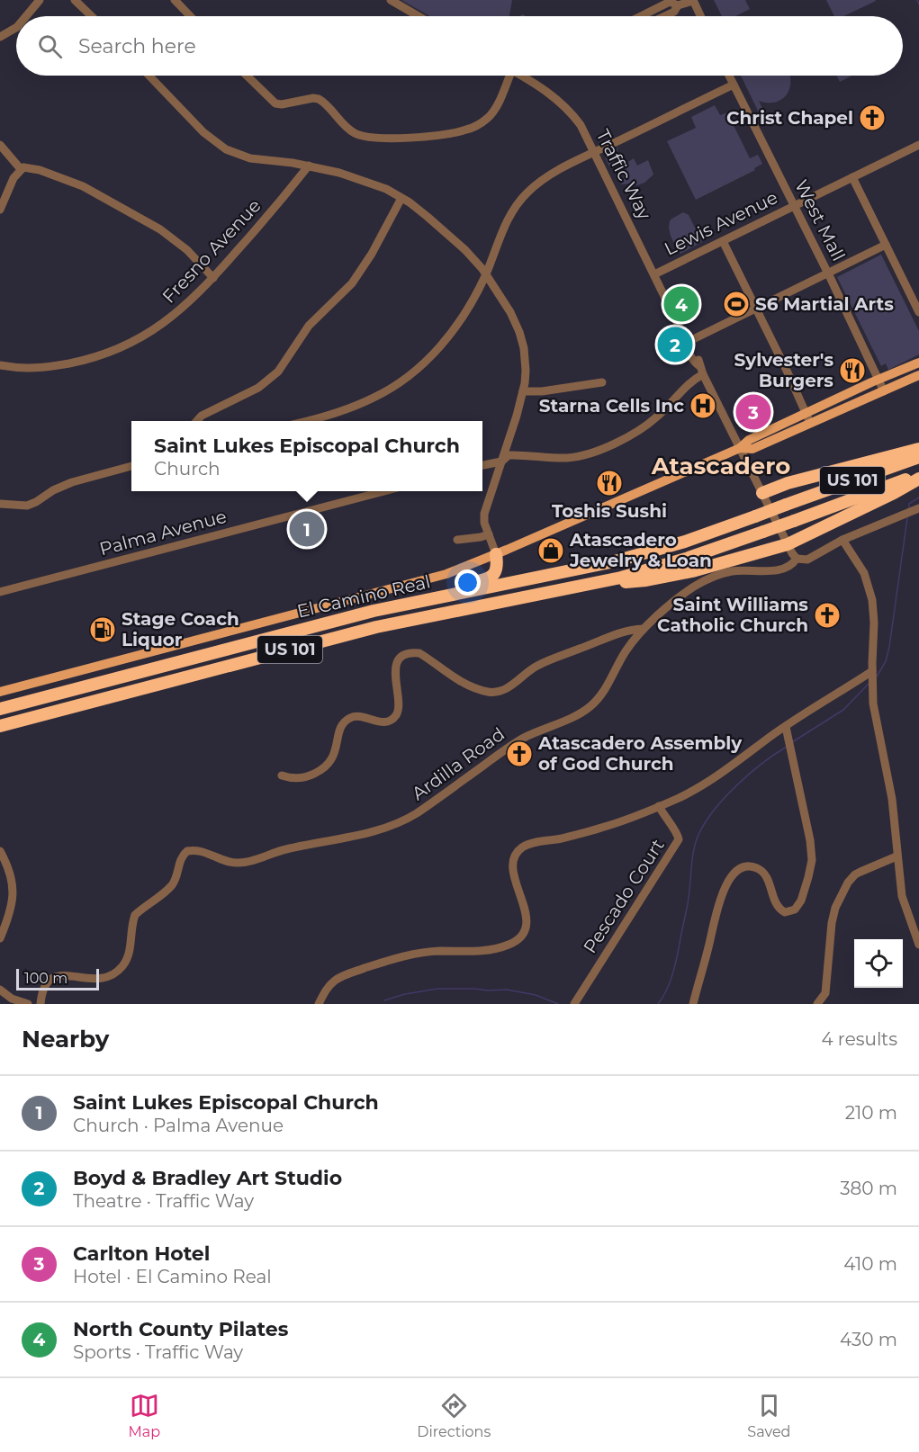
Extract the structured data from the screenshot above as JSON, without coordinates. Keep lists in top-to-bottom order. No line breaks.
{"streets":{"highway":["US 101","El Camino Real"],"street":["Traffic Way","West Mall","Lewis Avenue","Fresno Avenue","Palma Avenue","Ardilla Road","Pescado Court"]},"crossings":[["Traffic Way","Lewis Avenue"],["Traffic Way","El Camino Real"],["Traffic Way","Ardilla Road"],["West Mall","Lewis Avenue"],["West Mall","El Camino Real"]],"districts":["Atascadero"],"places":{"church":["Christ Chapel","Saint Williams Catholic Church","Atascadero Assembly of God Church"],"sports":["S6 Martial Arts"],"restaurant":["Sylvester's Burgers","Toshis Sushi"],"hospital":["Starna Cells Inc"],"shop":["Atascadero Jewelry & Loan"],"fuel station":["Stage Coach Liquor"]},"scale_bar":"100 m","page":{"search":"Search here","pins":["4","2","3","1"],"popup":["Saint Lukes Episcopal Church","Church"],"scale":"100 m","heading":["Nearby","4 results"],"list":[{"mark":"1","name":"Saint Lukes Episcopal Church","note":"Church · Palma Avenue","value":"210 m"},{"mark":"2","name":"Boyd & Bradley Art Studio","note":"Theatre · Traffic Way","value":"380 m"},{"mark":"3","name":"Carlton Hotel","note":"Hotel · El Camino Real","value":"410 m"},{"mark":"4","name":"North County Pilates","note":"Sports · Traffic Way","value":"430 m"}],"nav":["Map","Directions","Saved"]}}
